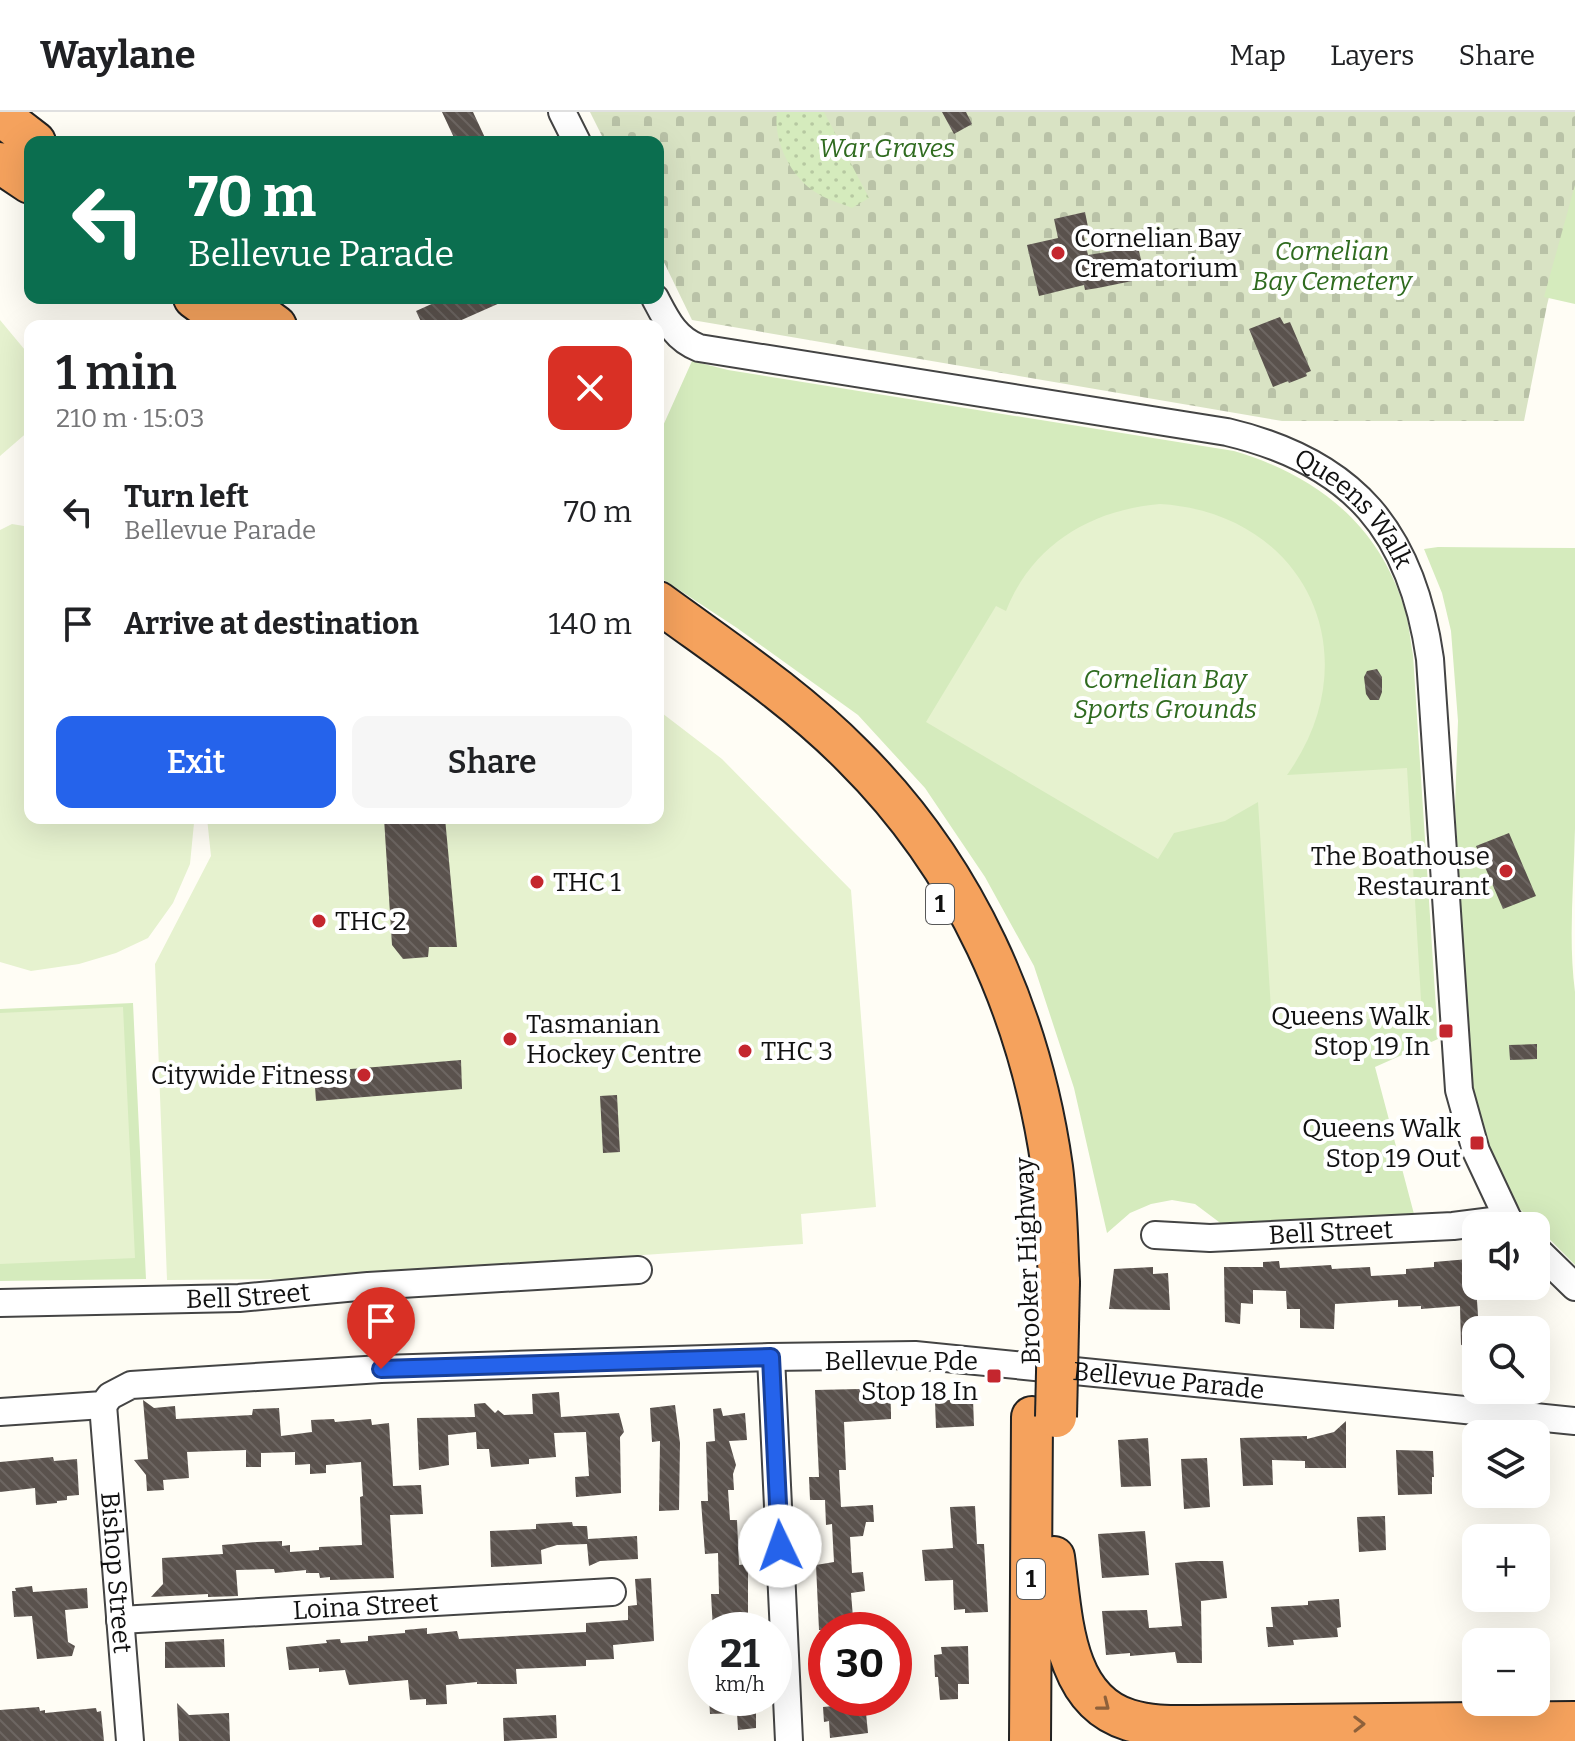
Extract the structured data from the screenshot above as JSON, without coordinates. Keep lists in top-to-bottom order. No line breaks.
{"streets":{"highway":["1","Brooker Highway"],"street":["Queens Walk","Bell Street","Bellevue Parade","Bishop Street","Loina Street"]},"crossings":[["1","Brooker Highway"],["Bellevue Parade","Bishop Street"],["Bishop Street","Loina Street"]],"parks":["War Graves","Cornelian Bay Cemetery","Cornelian Bay Sports Grounds"],"places":{"other":["Cornelian Bay Crematorium","The Boathouse Restaurant","THC 1","THC 2","Tasmanian Hockey Centre","THC 3","Citywide Fitness"],"transit":["Queens Walk Stop 19 In","Queens Walk Stop 19 Out","Bellevue Pde Stop 18 In"]},"page":{"header":"Waylane","nav":["Map","Layers","Share"],"turn":["70 m","Bellevue Parade"],"heading":["1 min","210 m · 15:03"],"list":[{"name":"Turn left","note":"Bellevue Parade","value":"70 m"},{"name":"Arrive at destination","value":"140 m"}],"buttons":["Exit","Share"],"map_buttons":["+","−"],"speed":"21 km/h","limit":"30"}}
